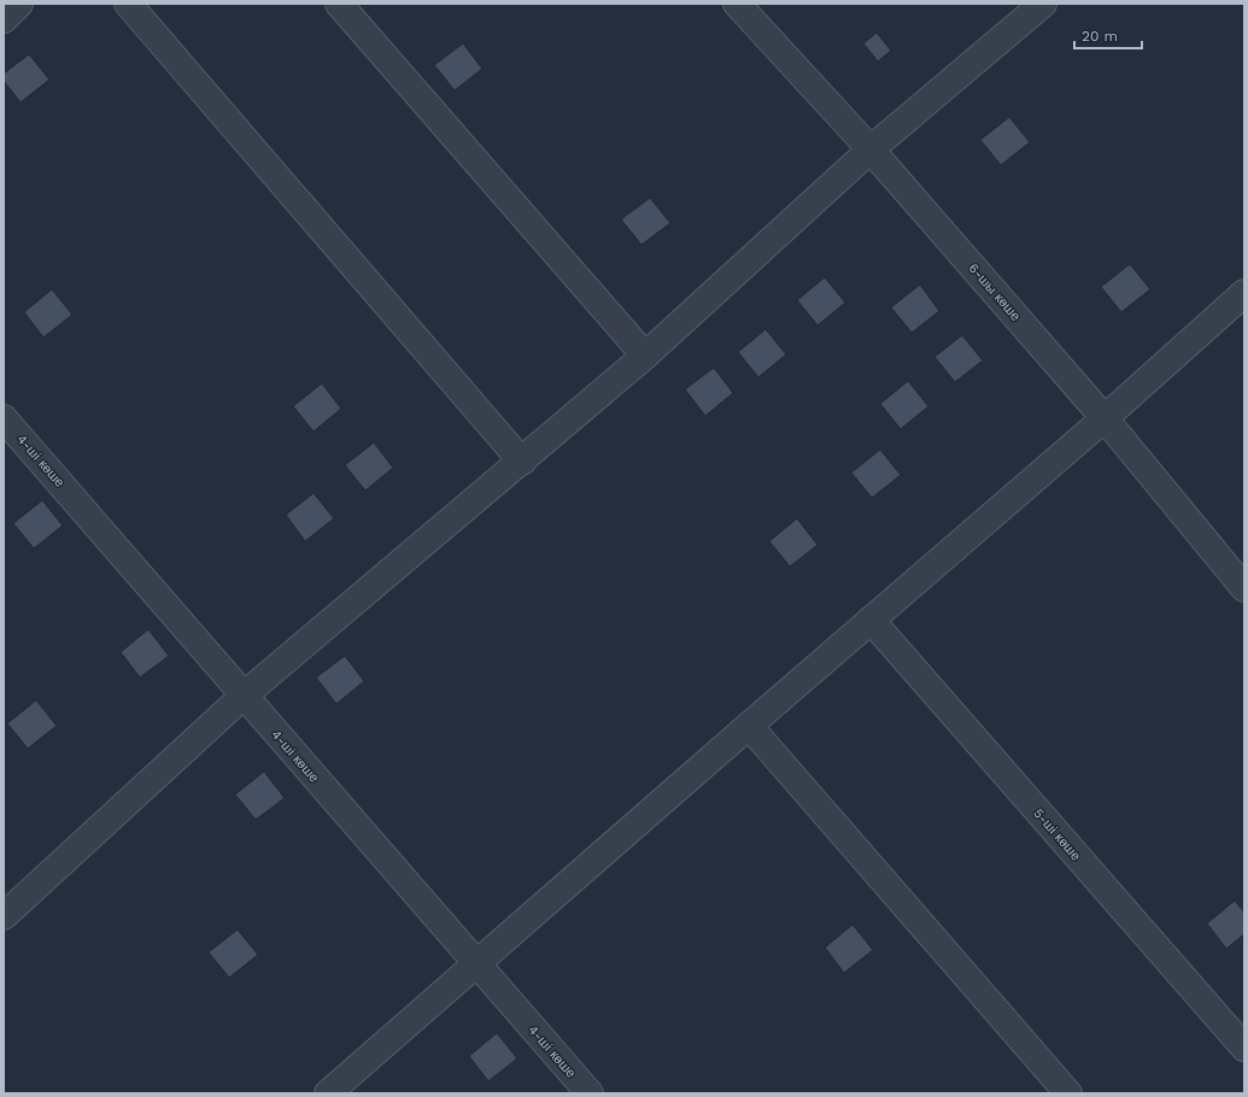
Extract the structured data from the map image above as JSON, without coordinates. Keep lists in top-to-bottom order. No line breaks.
{"streets":{"lane":["6-шы көше","4-ші көше","5-ші көше"]},"scale_bar":"20 m"}
